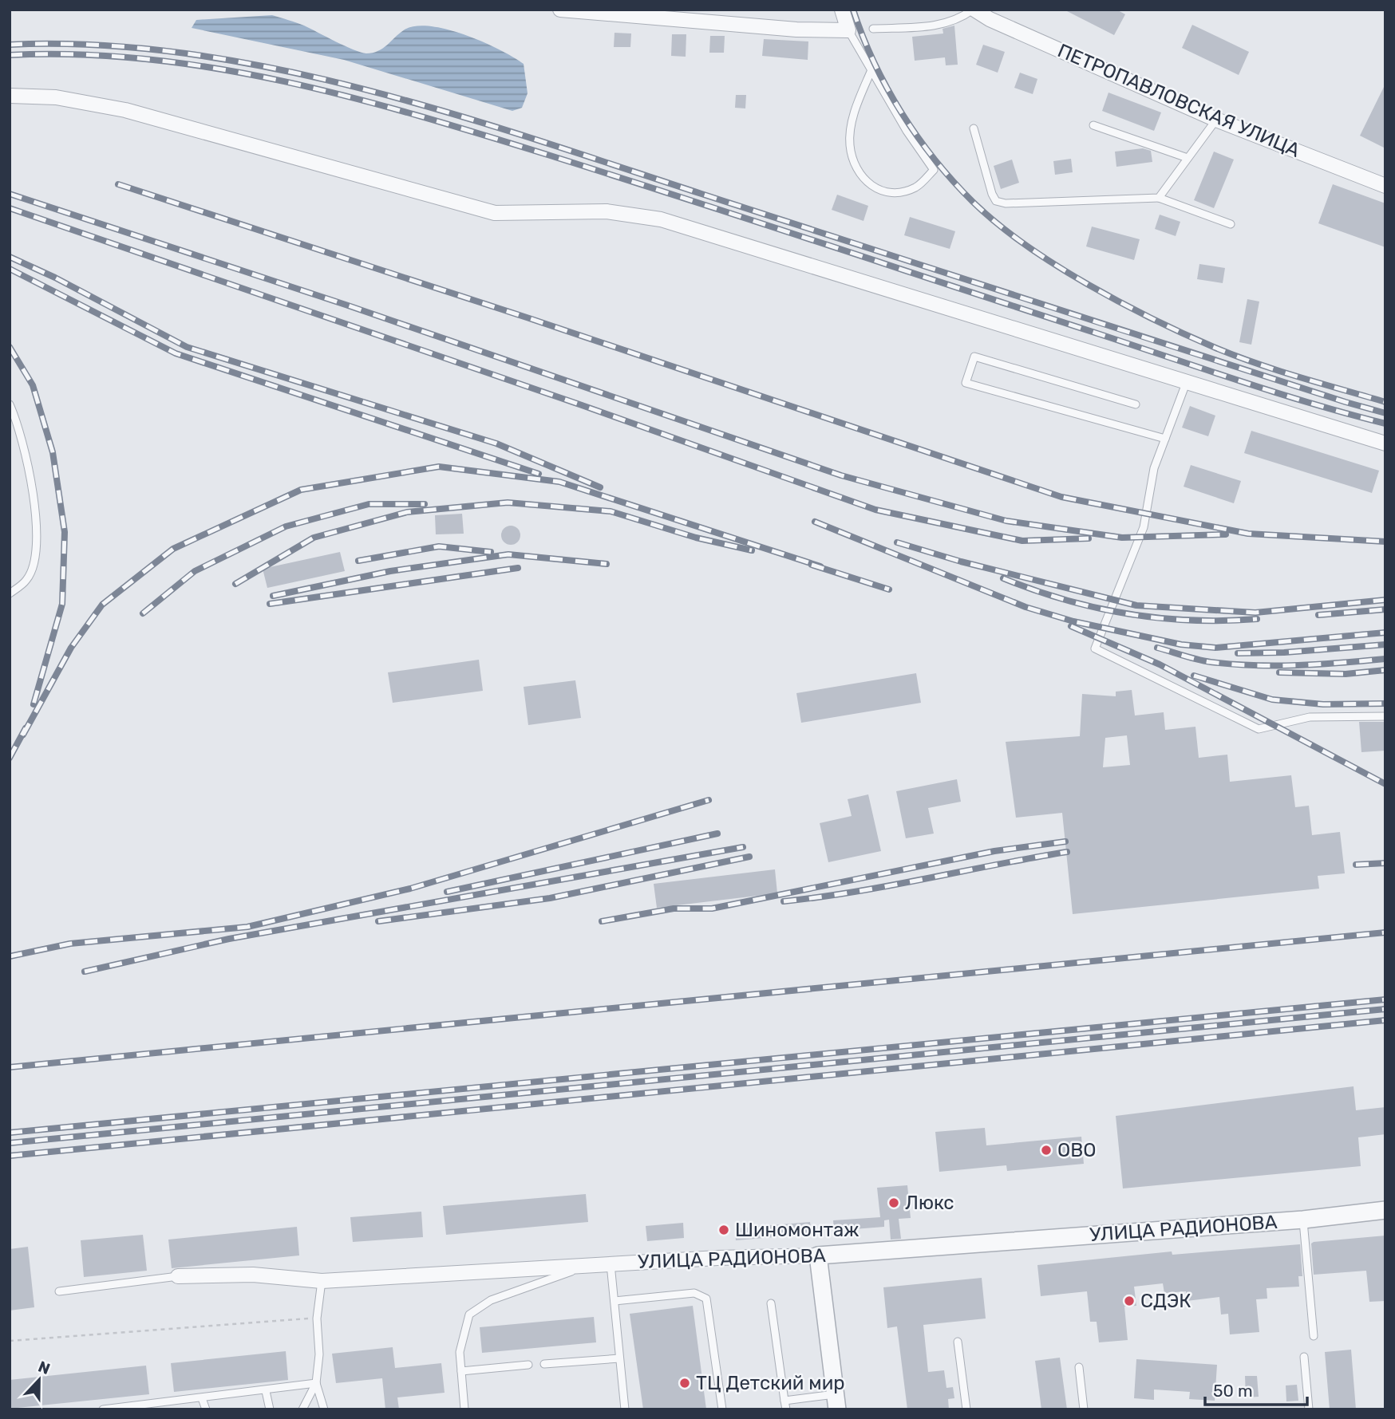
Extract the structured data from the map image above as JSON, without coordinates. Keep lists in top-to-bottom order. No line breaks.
{"streets":{"street":["ПЕТРОПАВЛОВСКАЯ УЛИЦА","УЛИЦА РАДИОНОВА"]},"places":["OBO","Люкс","Шиномонтаж","СДЭК","ТЦ Детский мир"],"scale_bar":"50 m","north":"top"}
